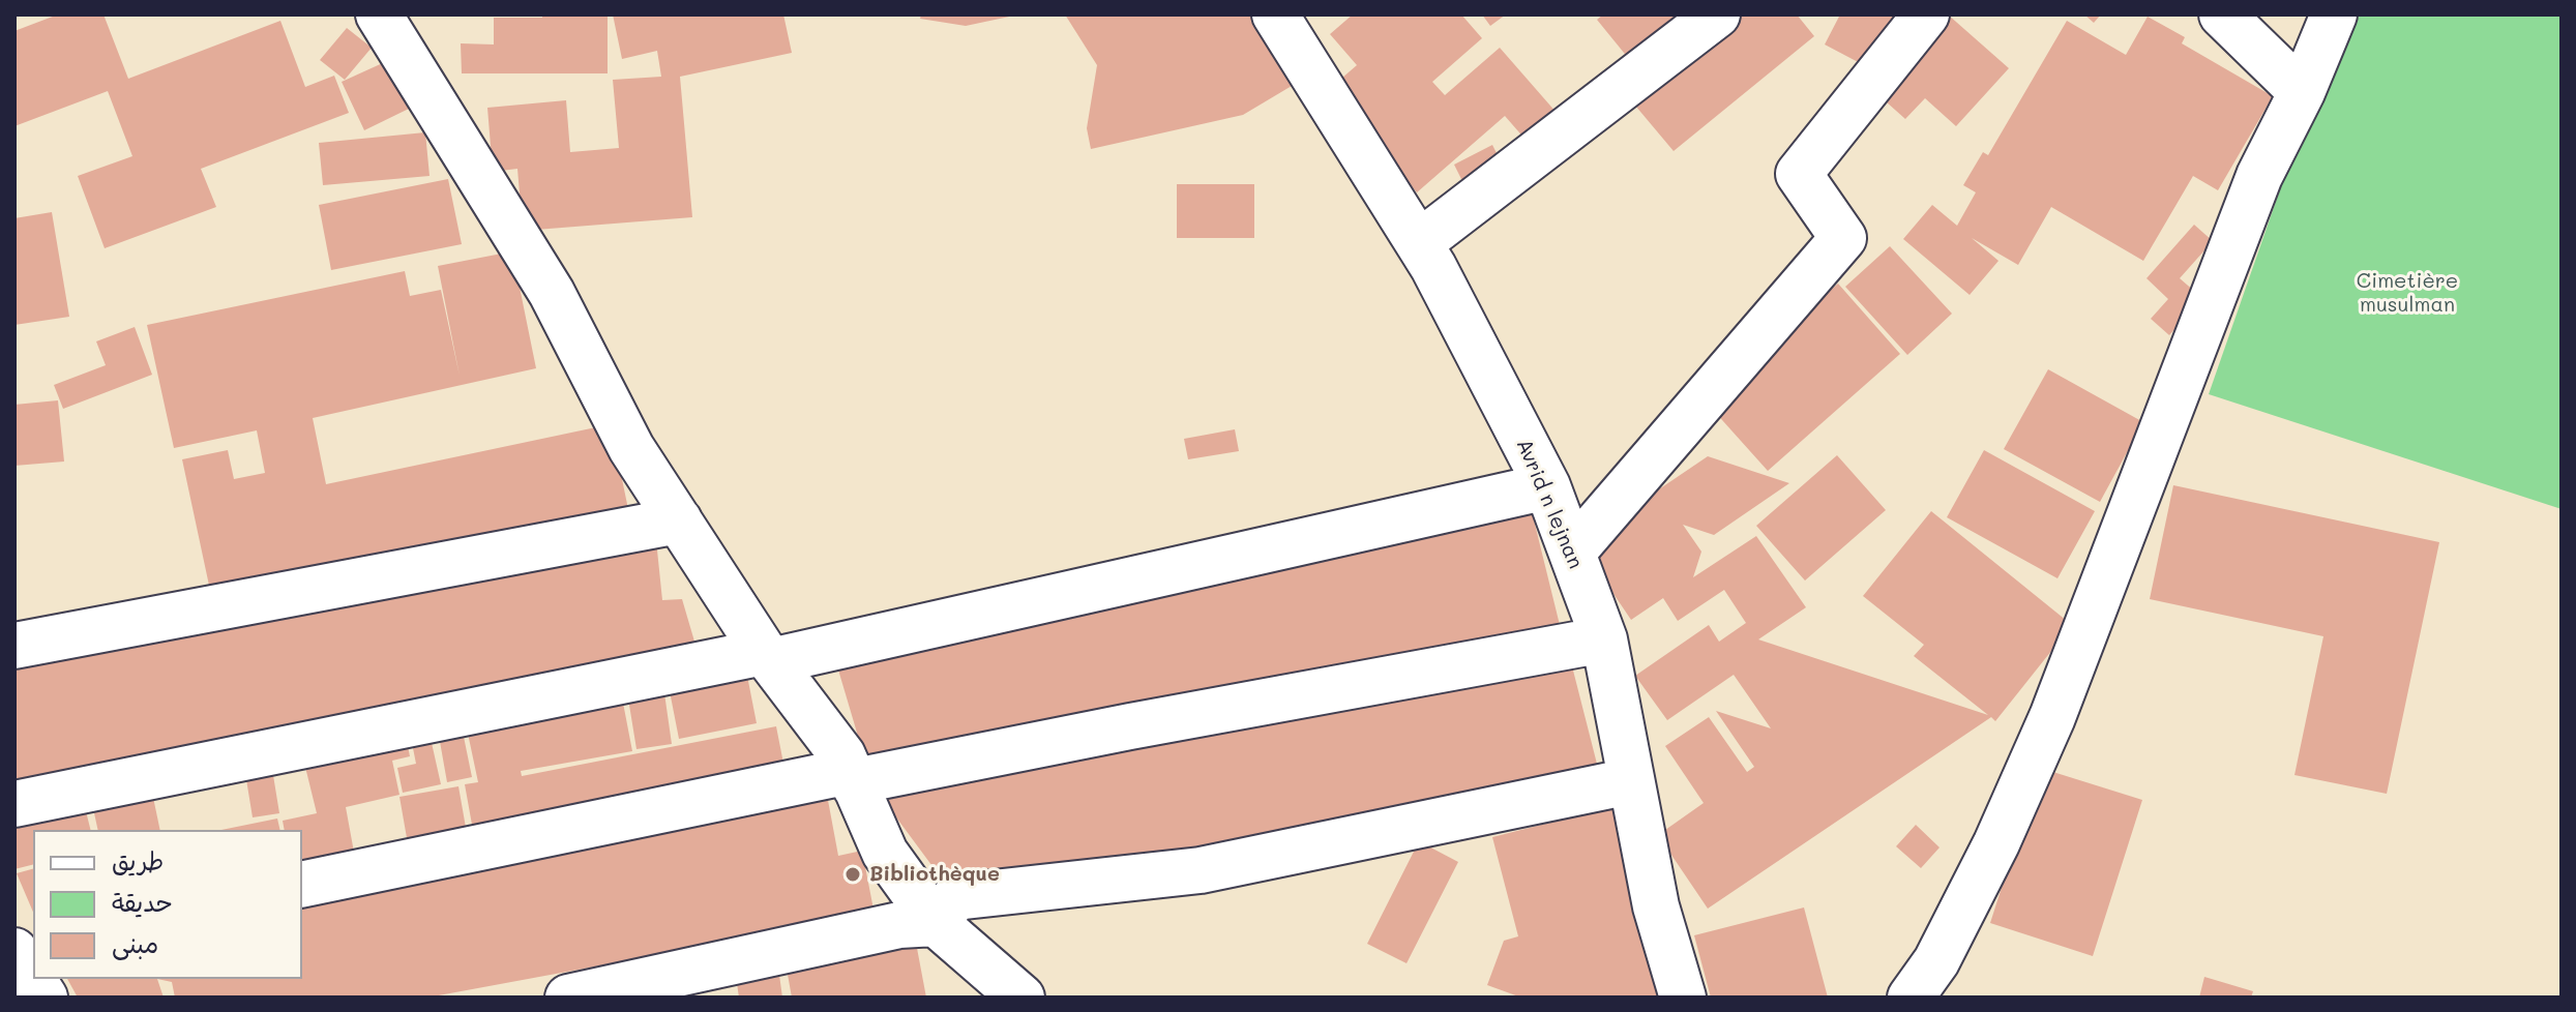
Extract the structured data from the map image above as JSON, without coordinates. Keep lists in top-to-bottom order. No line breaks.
{"streets":{"street":["Avrid n lejnan"]},"parks":["Cimetière musulman"],"places":["Bibliothèque"],"legend":["طريق","حديقة","مبنى"]}
